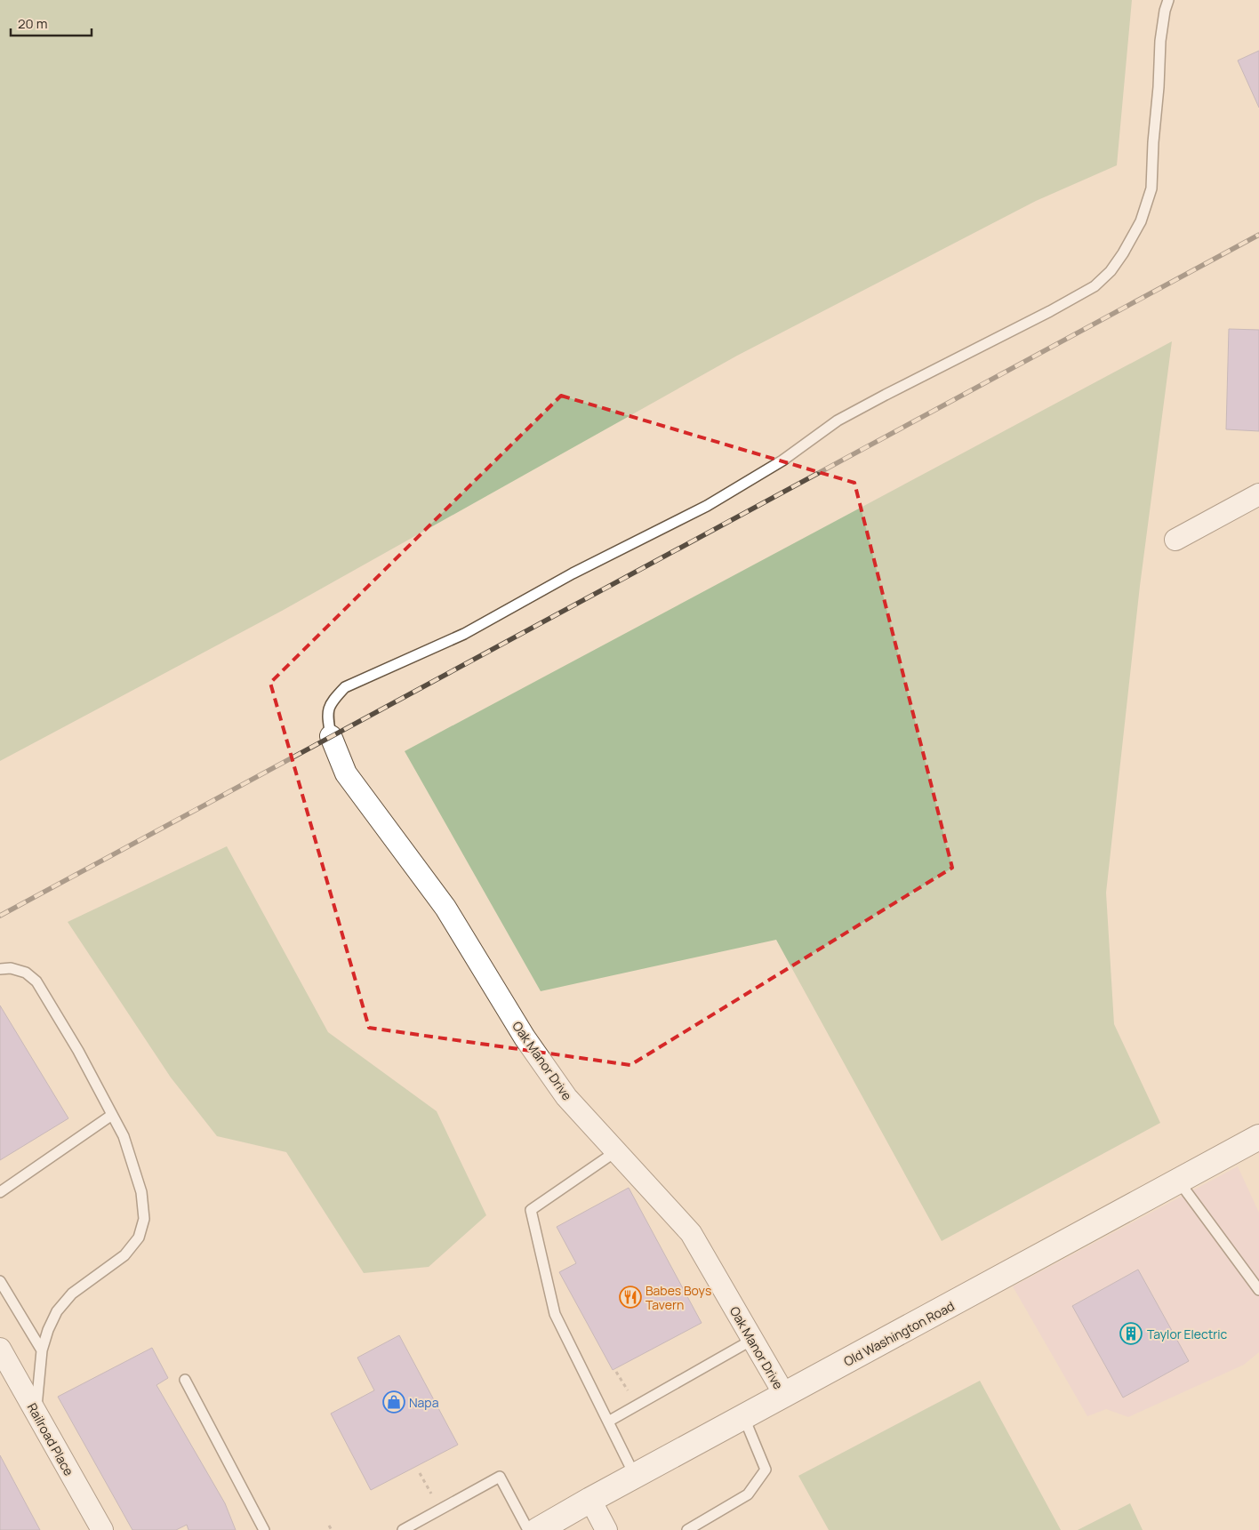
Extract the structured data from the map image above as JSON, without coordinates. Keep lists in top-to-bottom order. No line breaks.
{"streets":{"main road":["Old Washington Road"],"street":["Oak Manor Drive","Railroad Place"]},"crossings":[["Oak Manor Drive","Old Washington Road"]],"places":{"restaurant":["Babes Boys Tavern"],"building":["Taylor Electric"],"shop":["Napa"]},"scale_bar":"20 m"}
